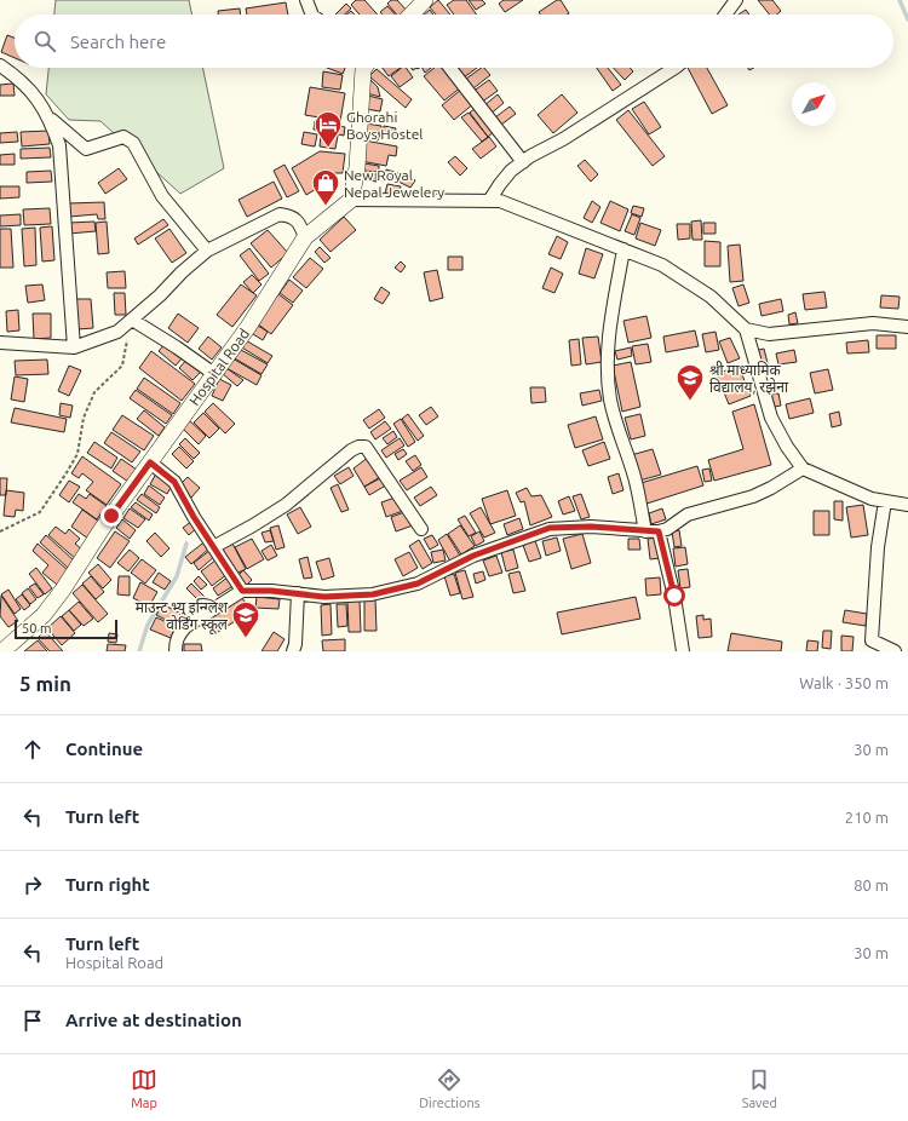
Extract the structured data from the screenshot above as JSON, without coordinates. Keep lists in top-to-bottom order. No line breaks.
{"streets":{"street":["Hospital Road"]},"places":{"hotel":["Ghorahi Boys Hostel"],"shop":["New Royal Nepal Jewelery"],"school or university":["श्री माध्यामिक विद्यालय, रझेना","माउन्ट भ्यु इन्ग्लिश वोर्डिंग स्कूल"]},"scale_bar":"50 m","north":"top right","page":{"search":"Search here","scale":"50 m","heading":["5 min","Walk · 350 m"],"list":[["Continue","30 m"],["Turn left","210 m"],["Turn right","80 m"],["Turn left","Hospital Road","30 m"],"Arrive at destination"],"nav":["Map","Directions","Saved"]}}
